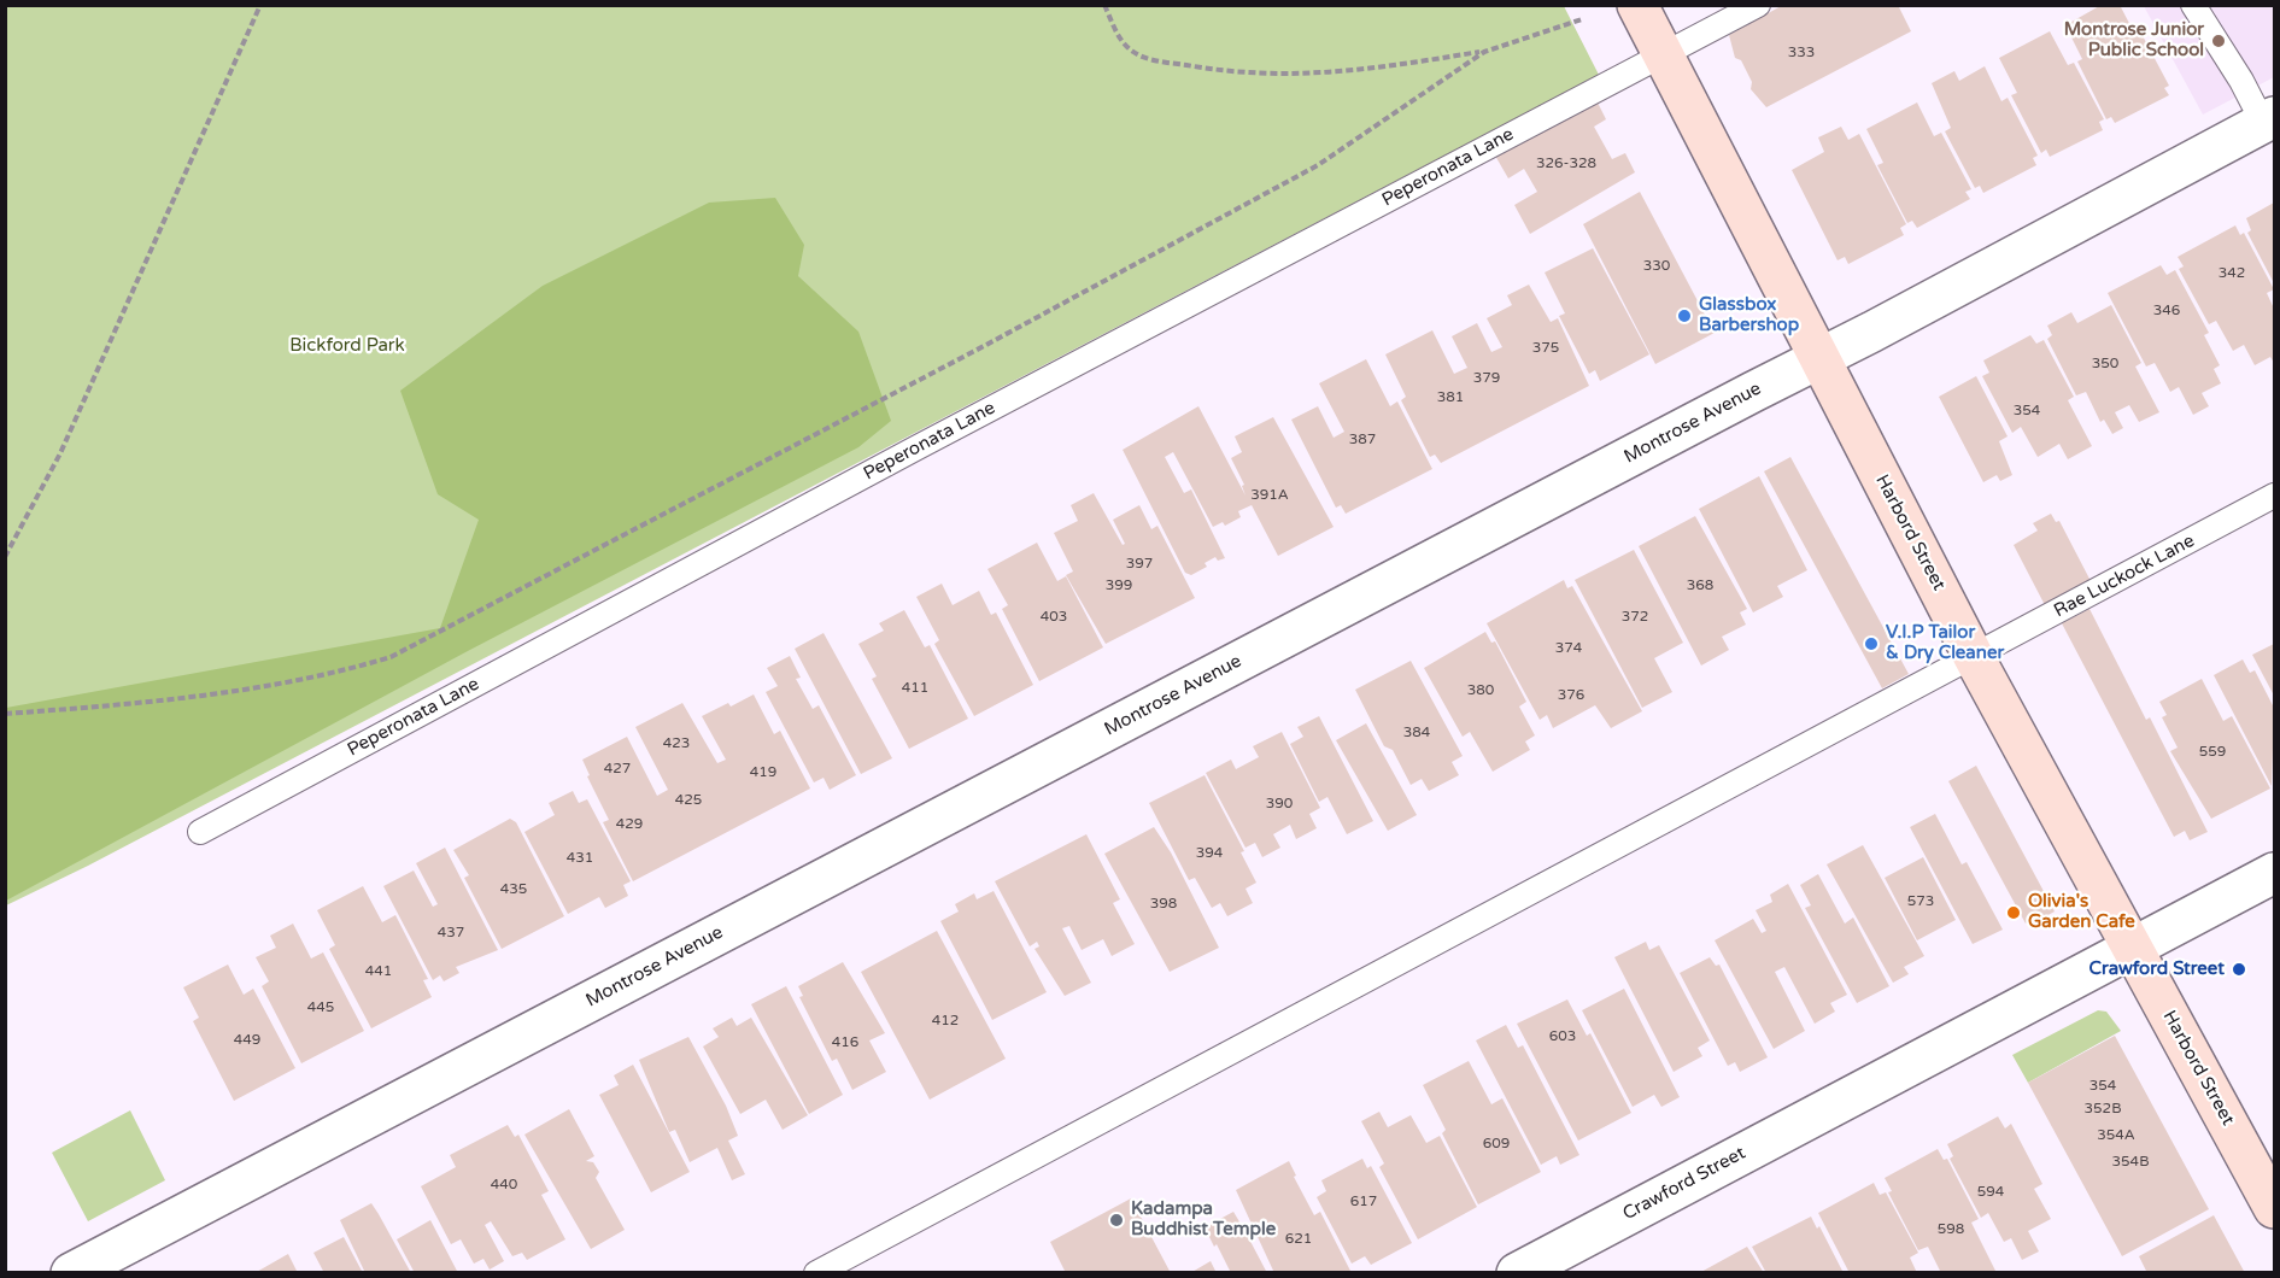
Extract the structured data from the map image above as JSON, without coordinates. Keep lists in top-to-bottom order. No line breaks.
{"streets":{"street":["Montrose Avenue","Harbord Street","Crawford Street"],"lane":["Peperonata Lane","Rae Luckock Lane"]},"crossings":[["Peperonata Lane","Harbord Street"],["Montrose Avenue","Harbord Street"],["Harbord Street","Rae Luckock Lane"],["Harbord Street","Crawford Street"]],"parks":["Bickford Park"],"places":["Montrose Junior Public School","Glassbox Barbershop","V.I.P Tailor & Dry Cleaner","Olivia's Garden Cafe","Crawford Street","Kadampa Buddhist Temple"],"house_numbers":["333","326-328","330","342","346","375","350","379","381","354","387","391A","397","399","368","403","372","374","411","380","376","384","423","559","427","419","425","390","429","394","431","435","573","398","437","441","445","412","603","449","416","354","352B","354A","609","354B","440","594","617","598","621"]}
